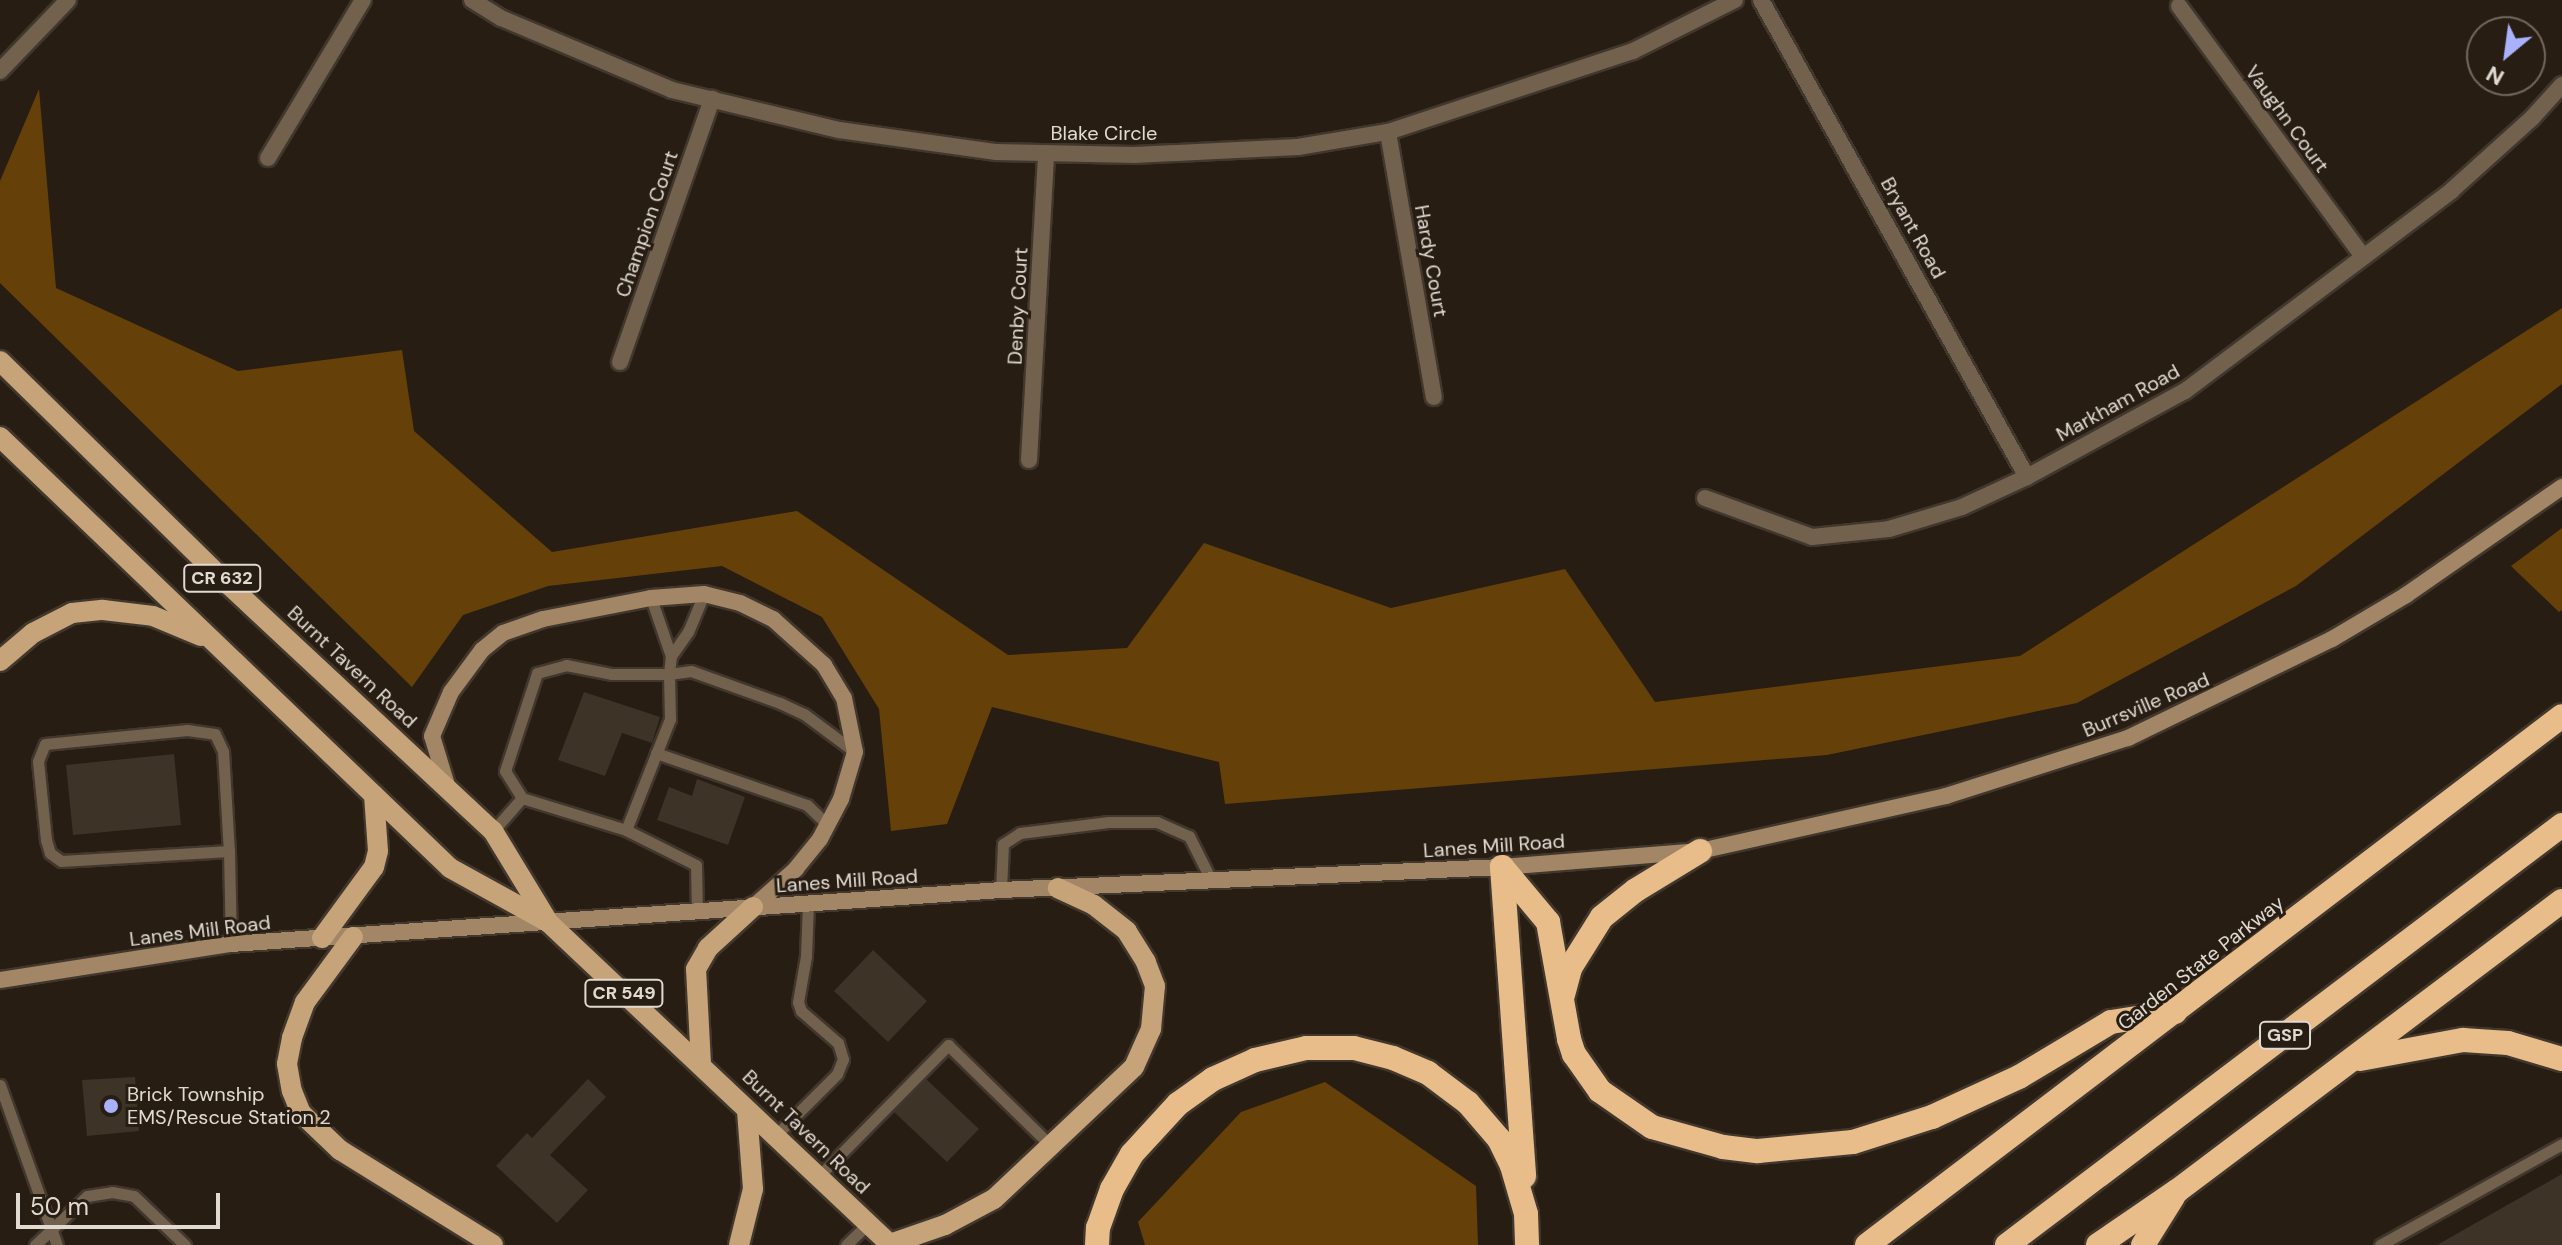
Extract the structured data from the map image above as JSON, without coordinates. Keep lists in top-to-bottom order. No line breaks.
{"streets":{"highway":["Garden State Parkway","GSP"],"main road":["CR 632","Burnt Tavern Road","Burrsville Road","Lanes Mill Road","CR 549"],"street":["Vaughn Court","Blake Circle","Champion Court","Bryant Road","Hardy Court","Denby Court","Markham Road"]},"crossings":[["Vaughn Court","Markham Road"],["Blake Circle","Champion Court"],["Blake Circle","Hardy Court"],["Blake Circle","Denby Court"],["Bryant Road","Markham Road"],["Burnt Tavern Road","Lanes Mill Road"],["Burnt Tavern Road","CR 549"],["Burrsville Road","Lanes Mill Road"],["Lanes Mill Road","CR 549"]],"places":["Brick Township EMS/Rescue Station 2"],"scale_bar":"50 m","north":"bottom left"}
